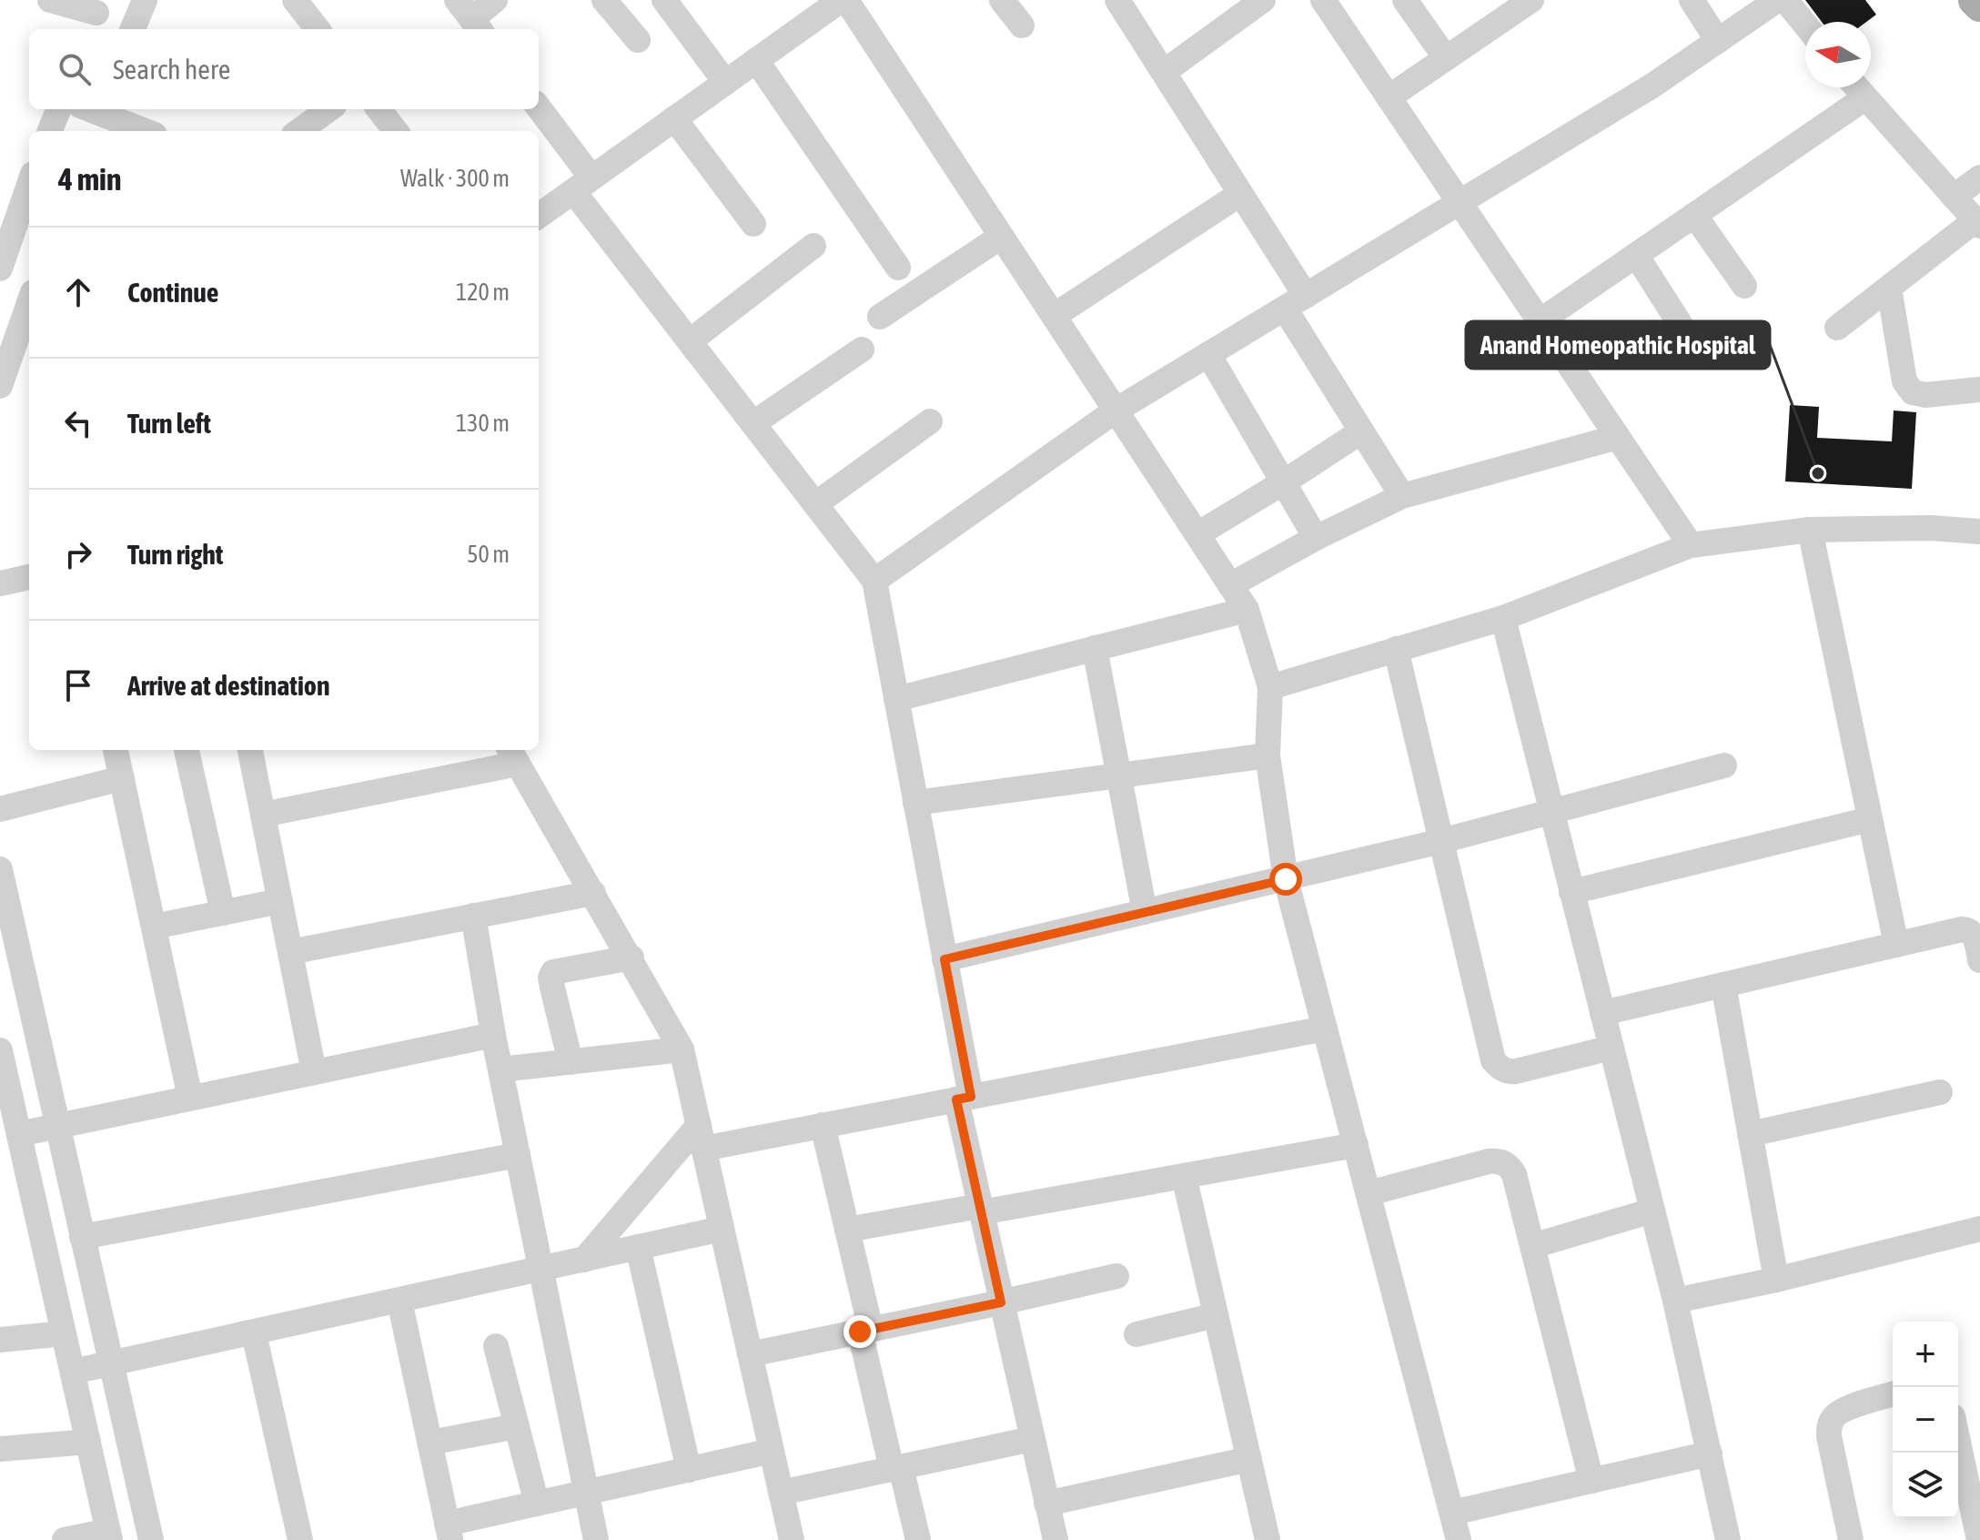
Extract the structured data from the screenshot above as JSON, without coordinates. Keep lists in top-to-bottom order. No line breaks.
{"places":["Anand Homeopathic Hospital"],"north":"left","page":{"search":"Search here","heading":["4 min","Walk · 300 m"],"list":[["Continue","120 m"],["Turn left","130 m"],["Turn right","50 m"],"Arrive at destination"],"map_buttons":["+","−"]}}
